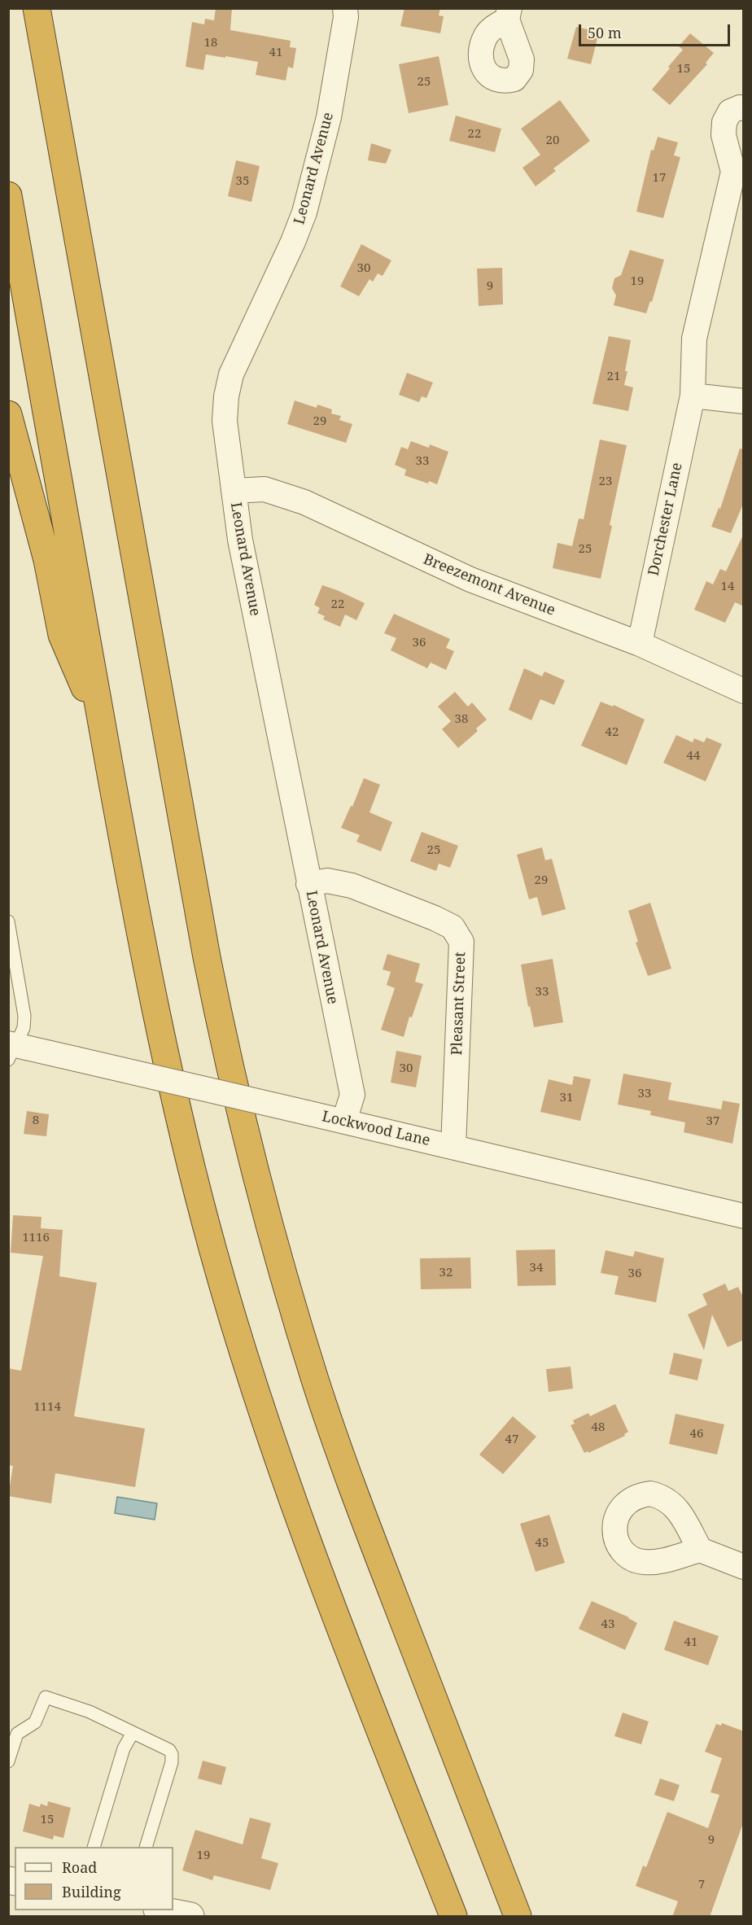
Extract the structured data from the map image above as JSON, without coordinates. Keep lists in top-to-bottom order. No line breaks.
{"streets":{"street":["Leonard Avenue","Dorchester Lane","Breezemont Avenue","Pleasant Street","Lockwood Lane"]},"crossings":[["Leonard Avenue","Breezemont Avenue"],["Leonard Avenue","Pleasant Street"],["Leonard Avenue","Lockwood Lane"],["Dorchester Lane","Breezemont Avenue"],["Pleasant Street","Lockwood Lane"]],"house_numbers":["18","41","15","25","22","20","17","35","30","19","9","21","29","33","23","25","14","22","36","38","42","44","25","29","33","30","33","31","8","37","1116","34","32","36","1114","48","46","47","45","43","41","15","9","19","7"],"legend":["Road","Building"],"scale_bar":"50 m"}
